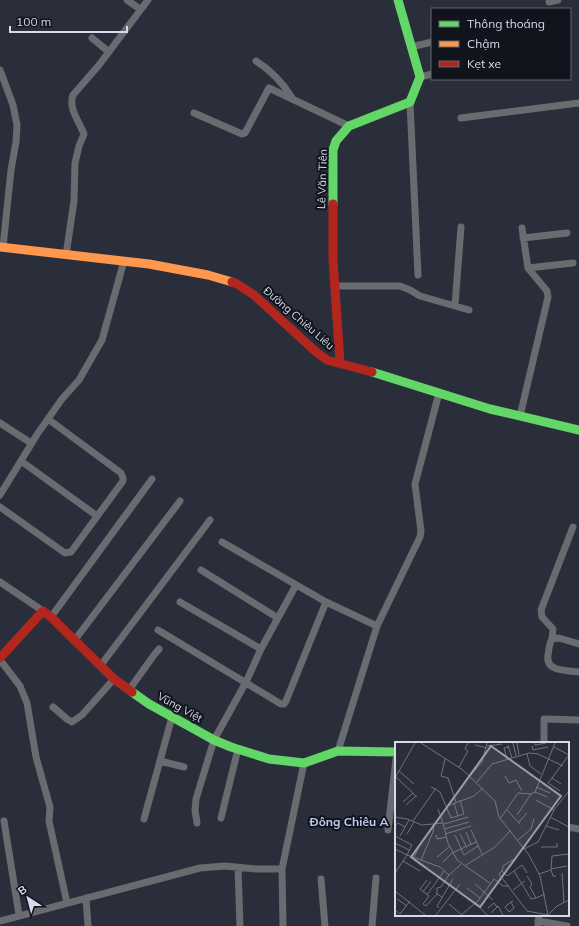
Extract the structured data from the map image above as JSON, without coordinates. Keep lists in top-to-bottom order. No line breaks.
{"streets":{"street":["Lê Văn Tiên","Đường Chiêu Liêu","Vũng Việt"]},"crossings":[["Lê Văn Tiên","Đường Chiêu Liêu"]],"districts":["Đông Chiêu A"],"legend":["Thông thoáng","Chậm","Kẹt xe"],"scale_bar":"100 m","north":"top left"}
